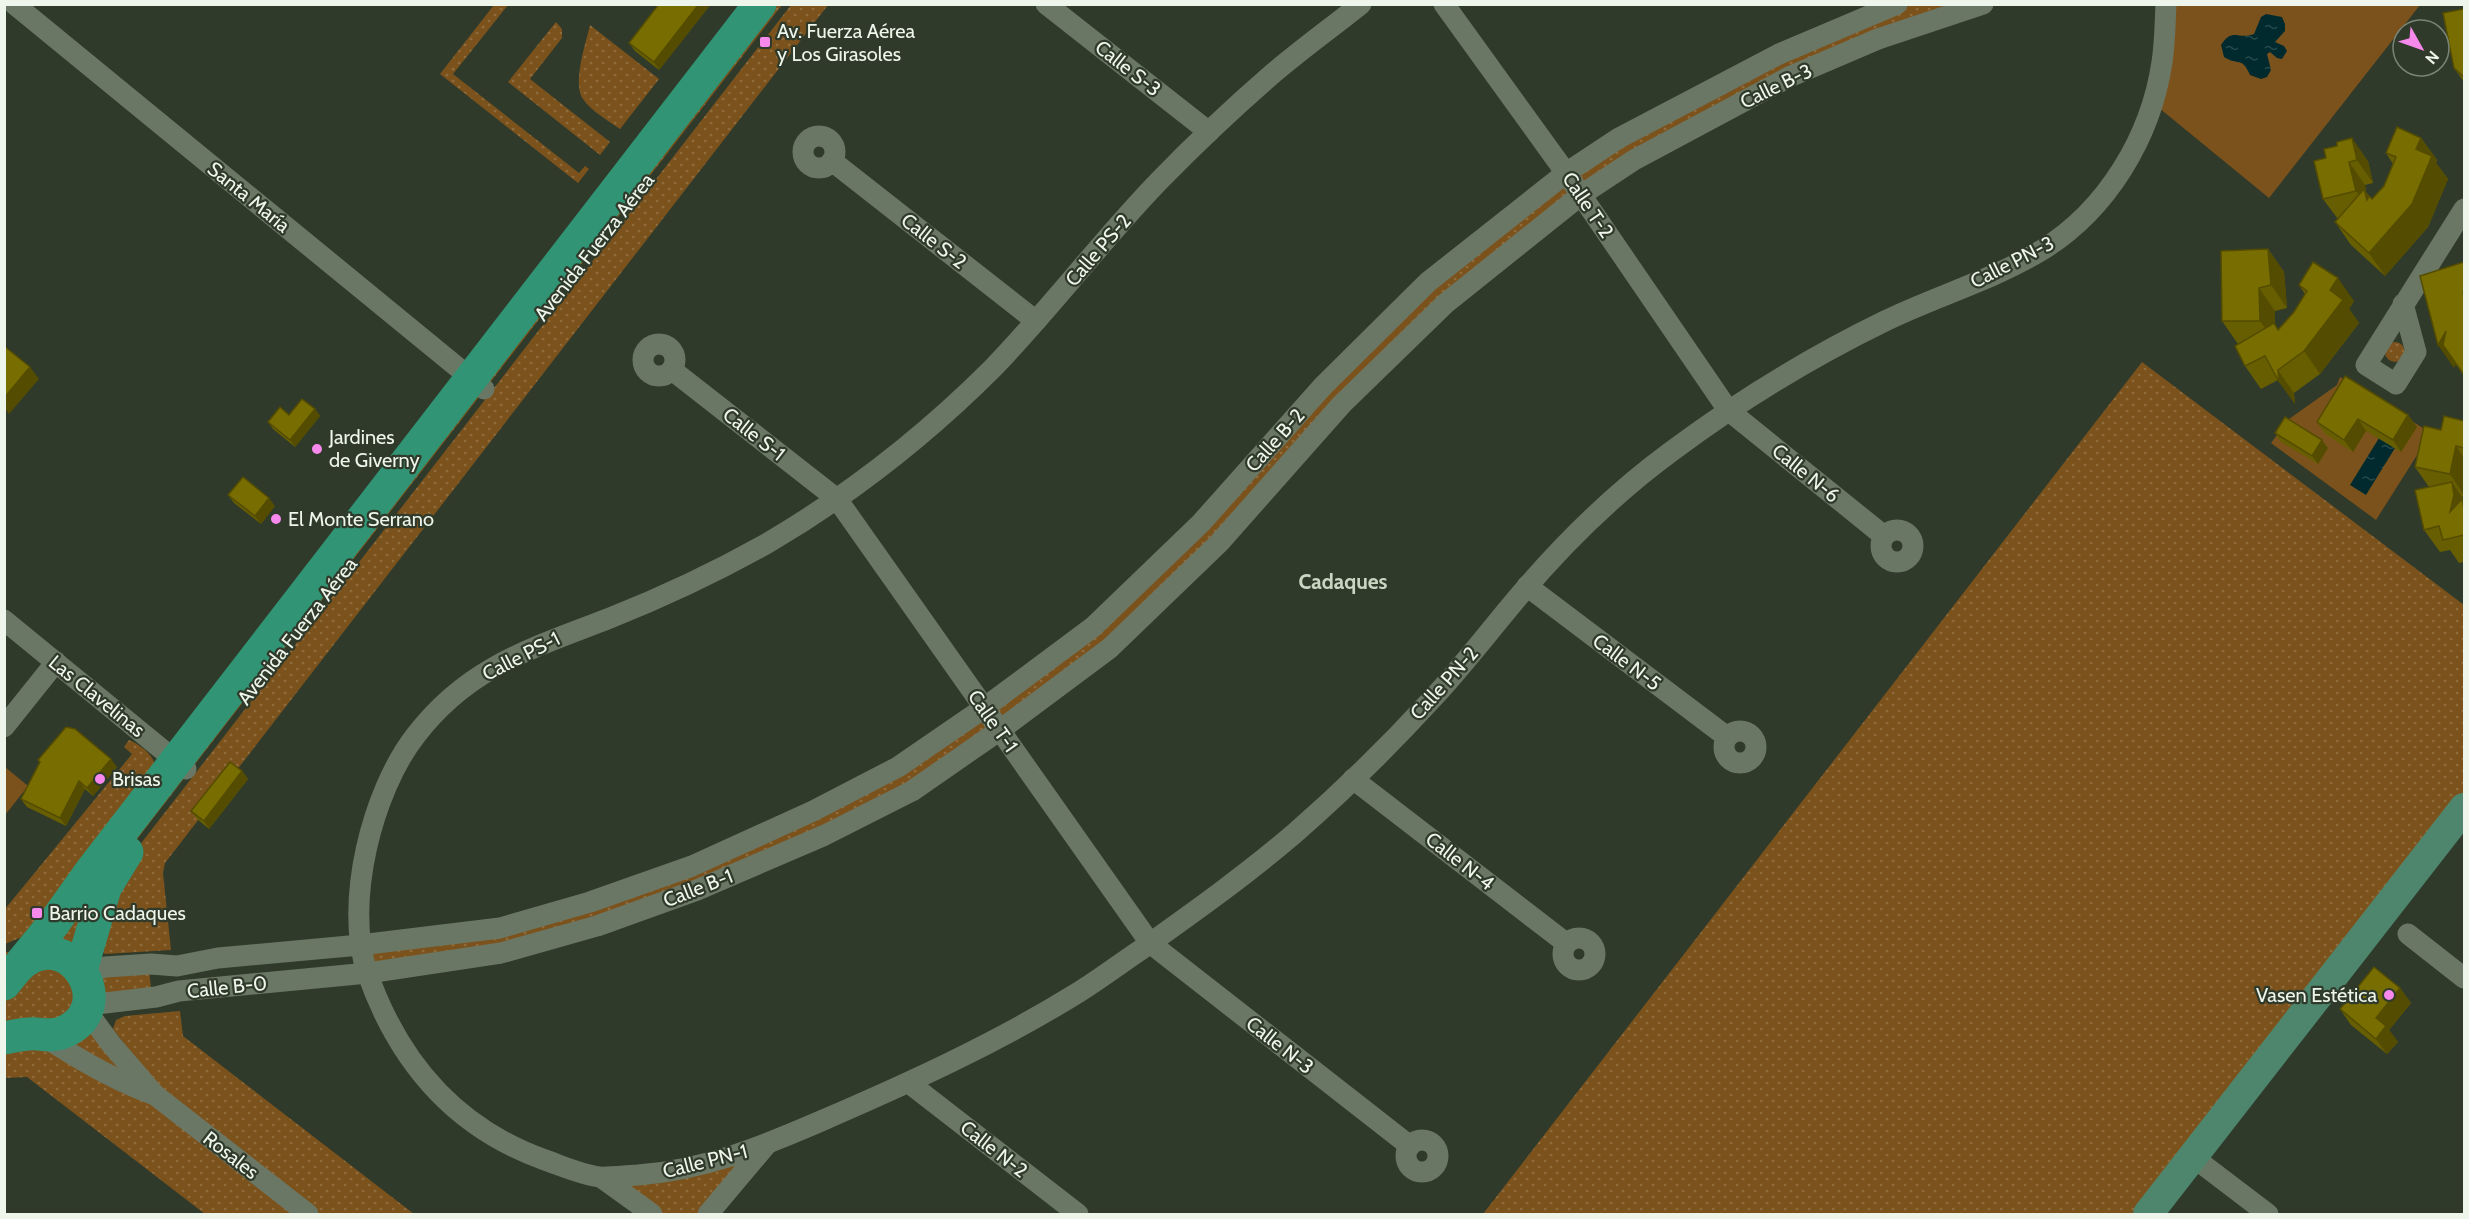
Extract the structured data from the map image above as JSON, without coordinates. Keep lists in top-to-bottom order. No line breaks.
{"streets":{"main road":["Avenida Fuerza Aérea"],"street":["Calle S-3","Calle B-3","Santa María","Calle T-2","Calle S-2","Calle PS-2","Calle PN-3","Calle S-1","Calle B-2","Calle N-6","Calle PS-1","Calle N-5","Calle PN-2","Las Clavelinas","Calle T-1","Calle N-4","Calle B-1","Calle B-0","Calle N-3","Calle N-2","Rosales","Calle PN-1"]},"crossings":[["Calle S-3","Calle PS-2"],["Calle B-3","Calle T-2"],["Calle B-3","Calle B-2"],["Santa María","Avenida Fuerza Aérea"],["Calle T-2","Calle PN-3"],["Calle T-2","Calle B-2"],["Calle T-2","Calle N-6"],["Calle T-2","Calle PN-2"],["Calle S-2","Calle PS-2"],["Avenida Fuerza Aérea","Las Clavelinas"],["Avenida Fuerza Aérea","Calle B-0"],["Avenida Fuerza Aérea","Rosales"],["Calle PS-2","Calle S-1"],["Calle PS-2","Calle PS-1"],["Calle PS-2","Calle T-1"],["Calle PN-3","Calle N-6"],["Calle PN-3","Calle PN-2"],["Calle S-1","Calle PS-1"],["Calle S-1","Calle T-1"],["Calle B-2","Calle T-1"],["Calle B-2","Calle B-1"],["Calle N-6","Calle PN-2"],["Calle PS-1","Calle T-1"],["Calle PS-1","Calle B-1"],["Calle PS-1","Calle B-0"],["Calle PS-1","Calle PN-1"],["Calle N-5","Calle PN-2"],["Calle PN-2","Calle T-1"],["Calle PN-2","Calle N-4"],["Calle PN-2","Calle N-3"],["Calle PN-2","Calle PN-1"],["Calle T-1","Calle B-1"],["Calle T-1","Calle N-3"],["Calle T-1","Calle PN-1"],["Calle B-1","Calle B-0"],["Calle B-1","Calle PN-1"],["Calle B-0","Rosales"],["Calle B-0","Calle PN-1"],["Calle N-3","Calle PN-1"],["Calle N-2","Calle PN-1"]],"districts":["Cadaques"],"places":{"transit":["Av. Fuerza Aérea y Los Girasoles","Barrio Cadaques"],"other":["Jardines de Giverny","El Monte Serrano","Brisas","Vasen Estética"]},"north":"bottom right"}
